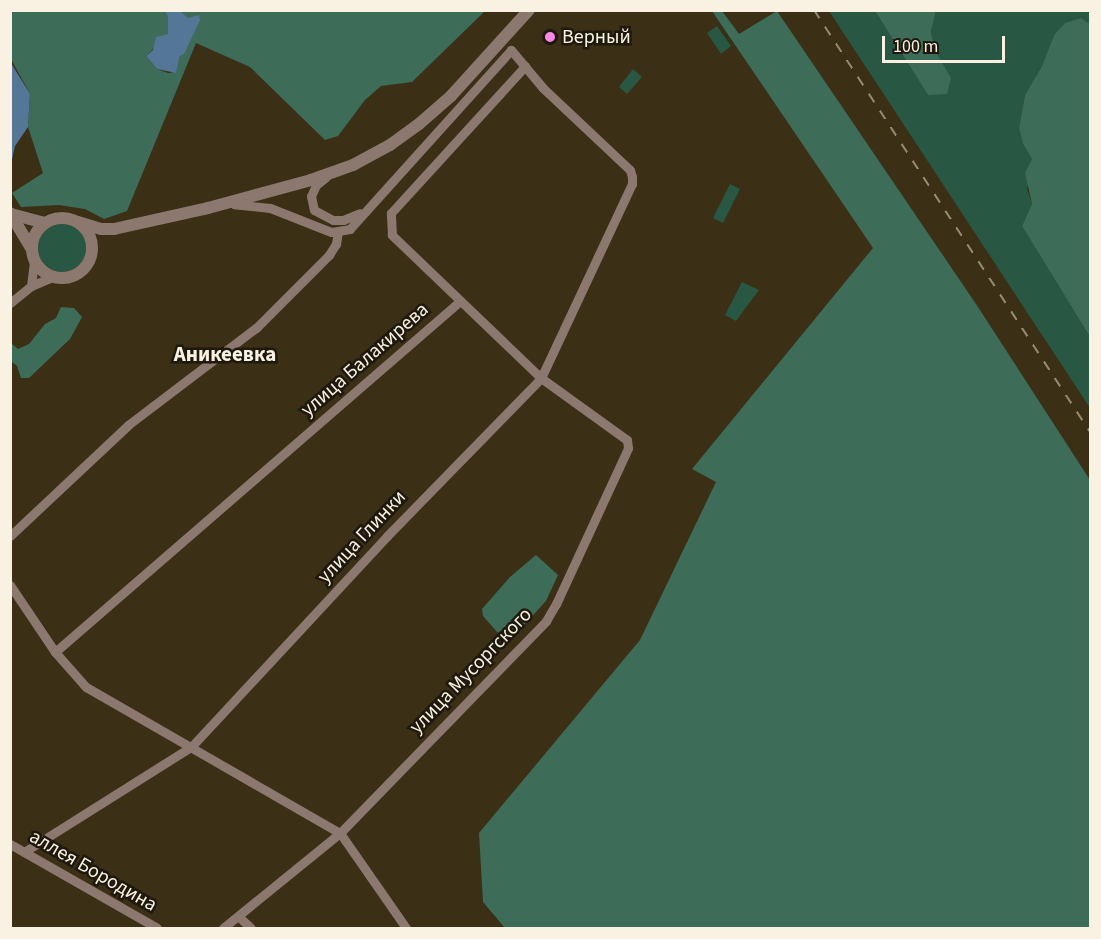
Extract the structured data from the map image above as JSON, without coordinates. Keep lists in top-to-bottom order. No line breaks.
{"streets":{"street":["улица Балакирева","улица Глинки","улица Мусоргского","аллея Бородина"]},"crossings":[["улица Балакирева","улица Глинки"],["улица Глинки","улица Мусоргского"],["улица Глинки","аллея Бородина"]],"districts":["Аникеевка"],"places":["Верный"],"scale_bar":"100 m"}
